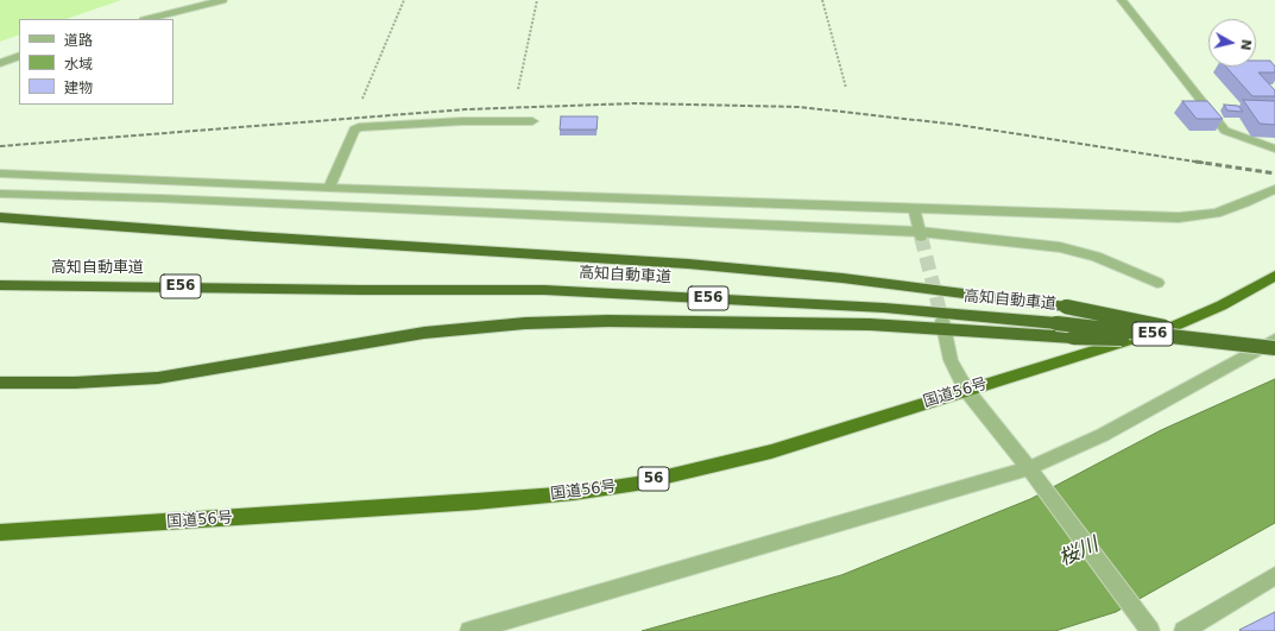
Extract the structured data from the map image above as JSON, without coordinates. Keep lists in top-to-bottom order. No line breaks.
{"streets":{"highway":["高知自動車道","E56","国道56号","56"]},"water":["桜川"],"legend":["道路","水域","建物"],"north":"right"}
